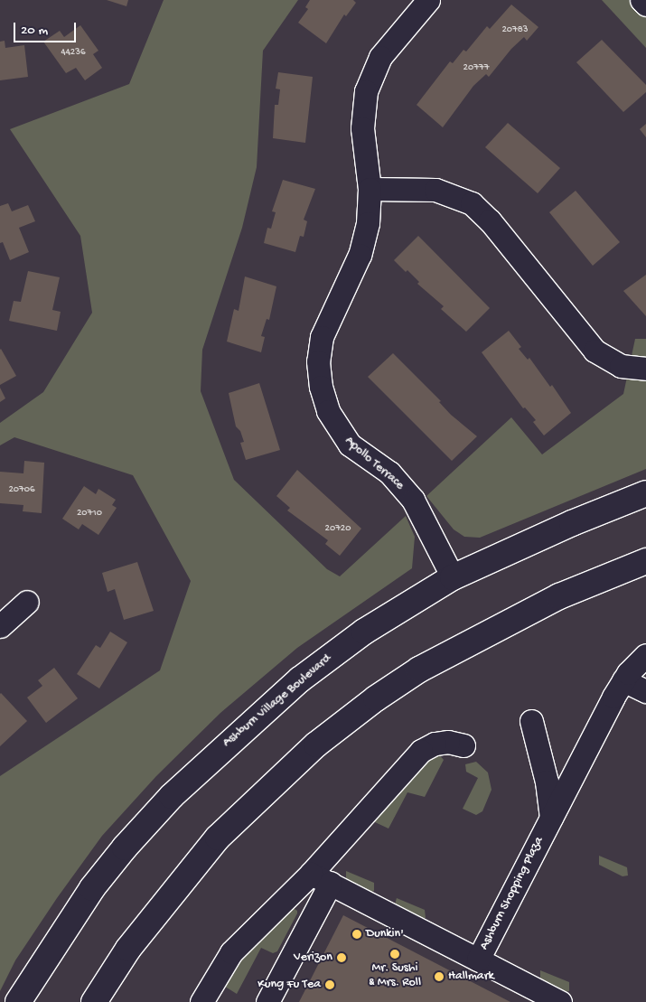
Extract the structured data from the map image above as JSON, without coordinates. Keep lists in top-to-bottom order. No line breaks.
{"streets":{"main road":["Ashburn Village Boulevard"],"street":["Apollo Terrace","Ashburn Shopping Plaza"]},"crossings":[["Apollo Terrace","Ashburn Village Boulevard"]],"places":["Dunkin'","Mr. Sushi & Mrs. Roll","Verizon","Hallmark","Kung Fu Tea"],"house_numbers":["20783","44236","20777","20706","20710","20720"],"scale_bar":"20 m"}
